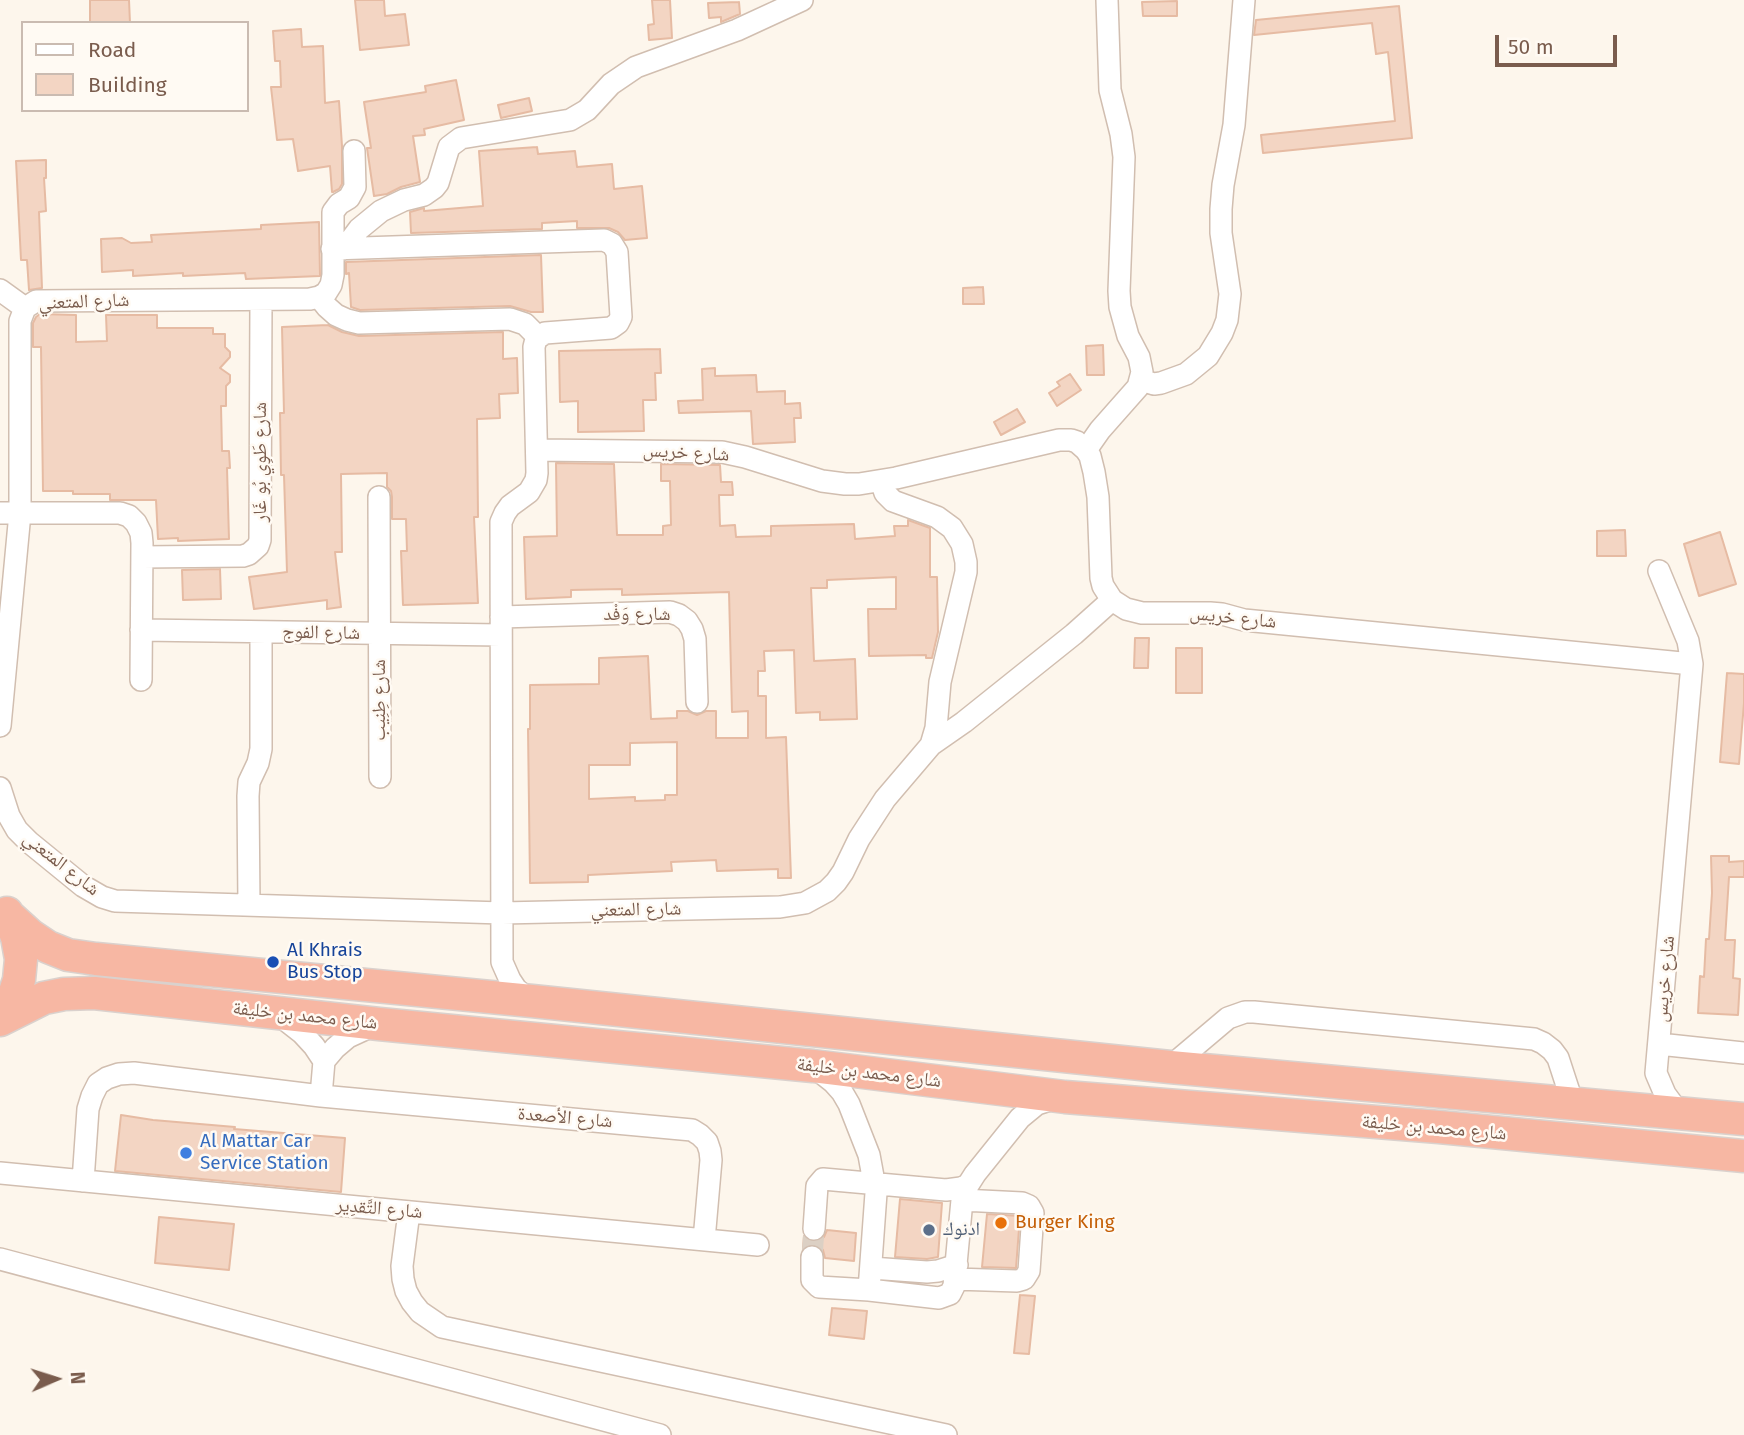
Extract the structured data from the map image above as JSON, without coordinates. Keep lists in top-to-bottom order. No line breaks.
{"streets":{"highway":["شارع محمد بن خليفة"],"street":["شارع المتعني","شارع خريس","شارع طَوِي بُو غَار","شارع وَفْد","شارع الفوج","شارع طِنِيب","شارع الأصعدة","شارع التَّقدِير"]},"crossings":[["شارع المتعني","شارع خريس"],["شارع المتعني","شارع طَوِي بُو غَار"],["شارع وَفْد","شارع الفوج"],["شارع الفوج","شارع طِنِيب"],["شارع الأصعدة","شارع التَّقدِير"]],"places":["Al Khrais Bus Stop","Al Mattar Car Service Station","Burger King","ادنوك"],"legend":["Road","Building"],"scale_bar":"50 m","north":"right"}
